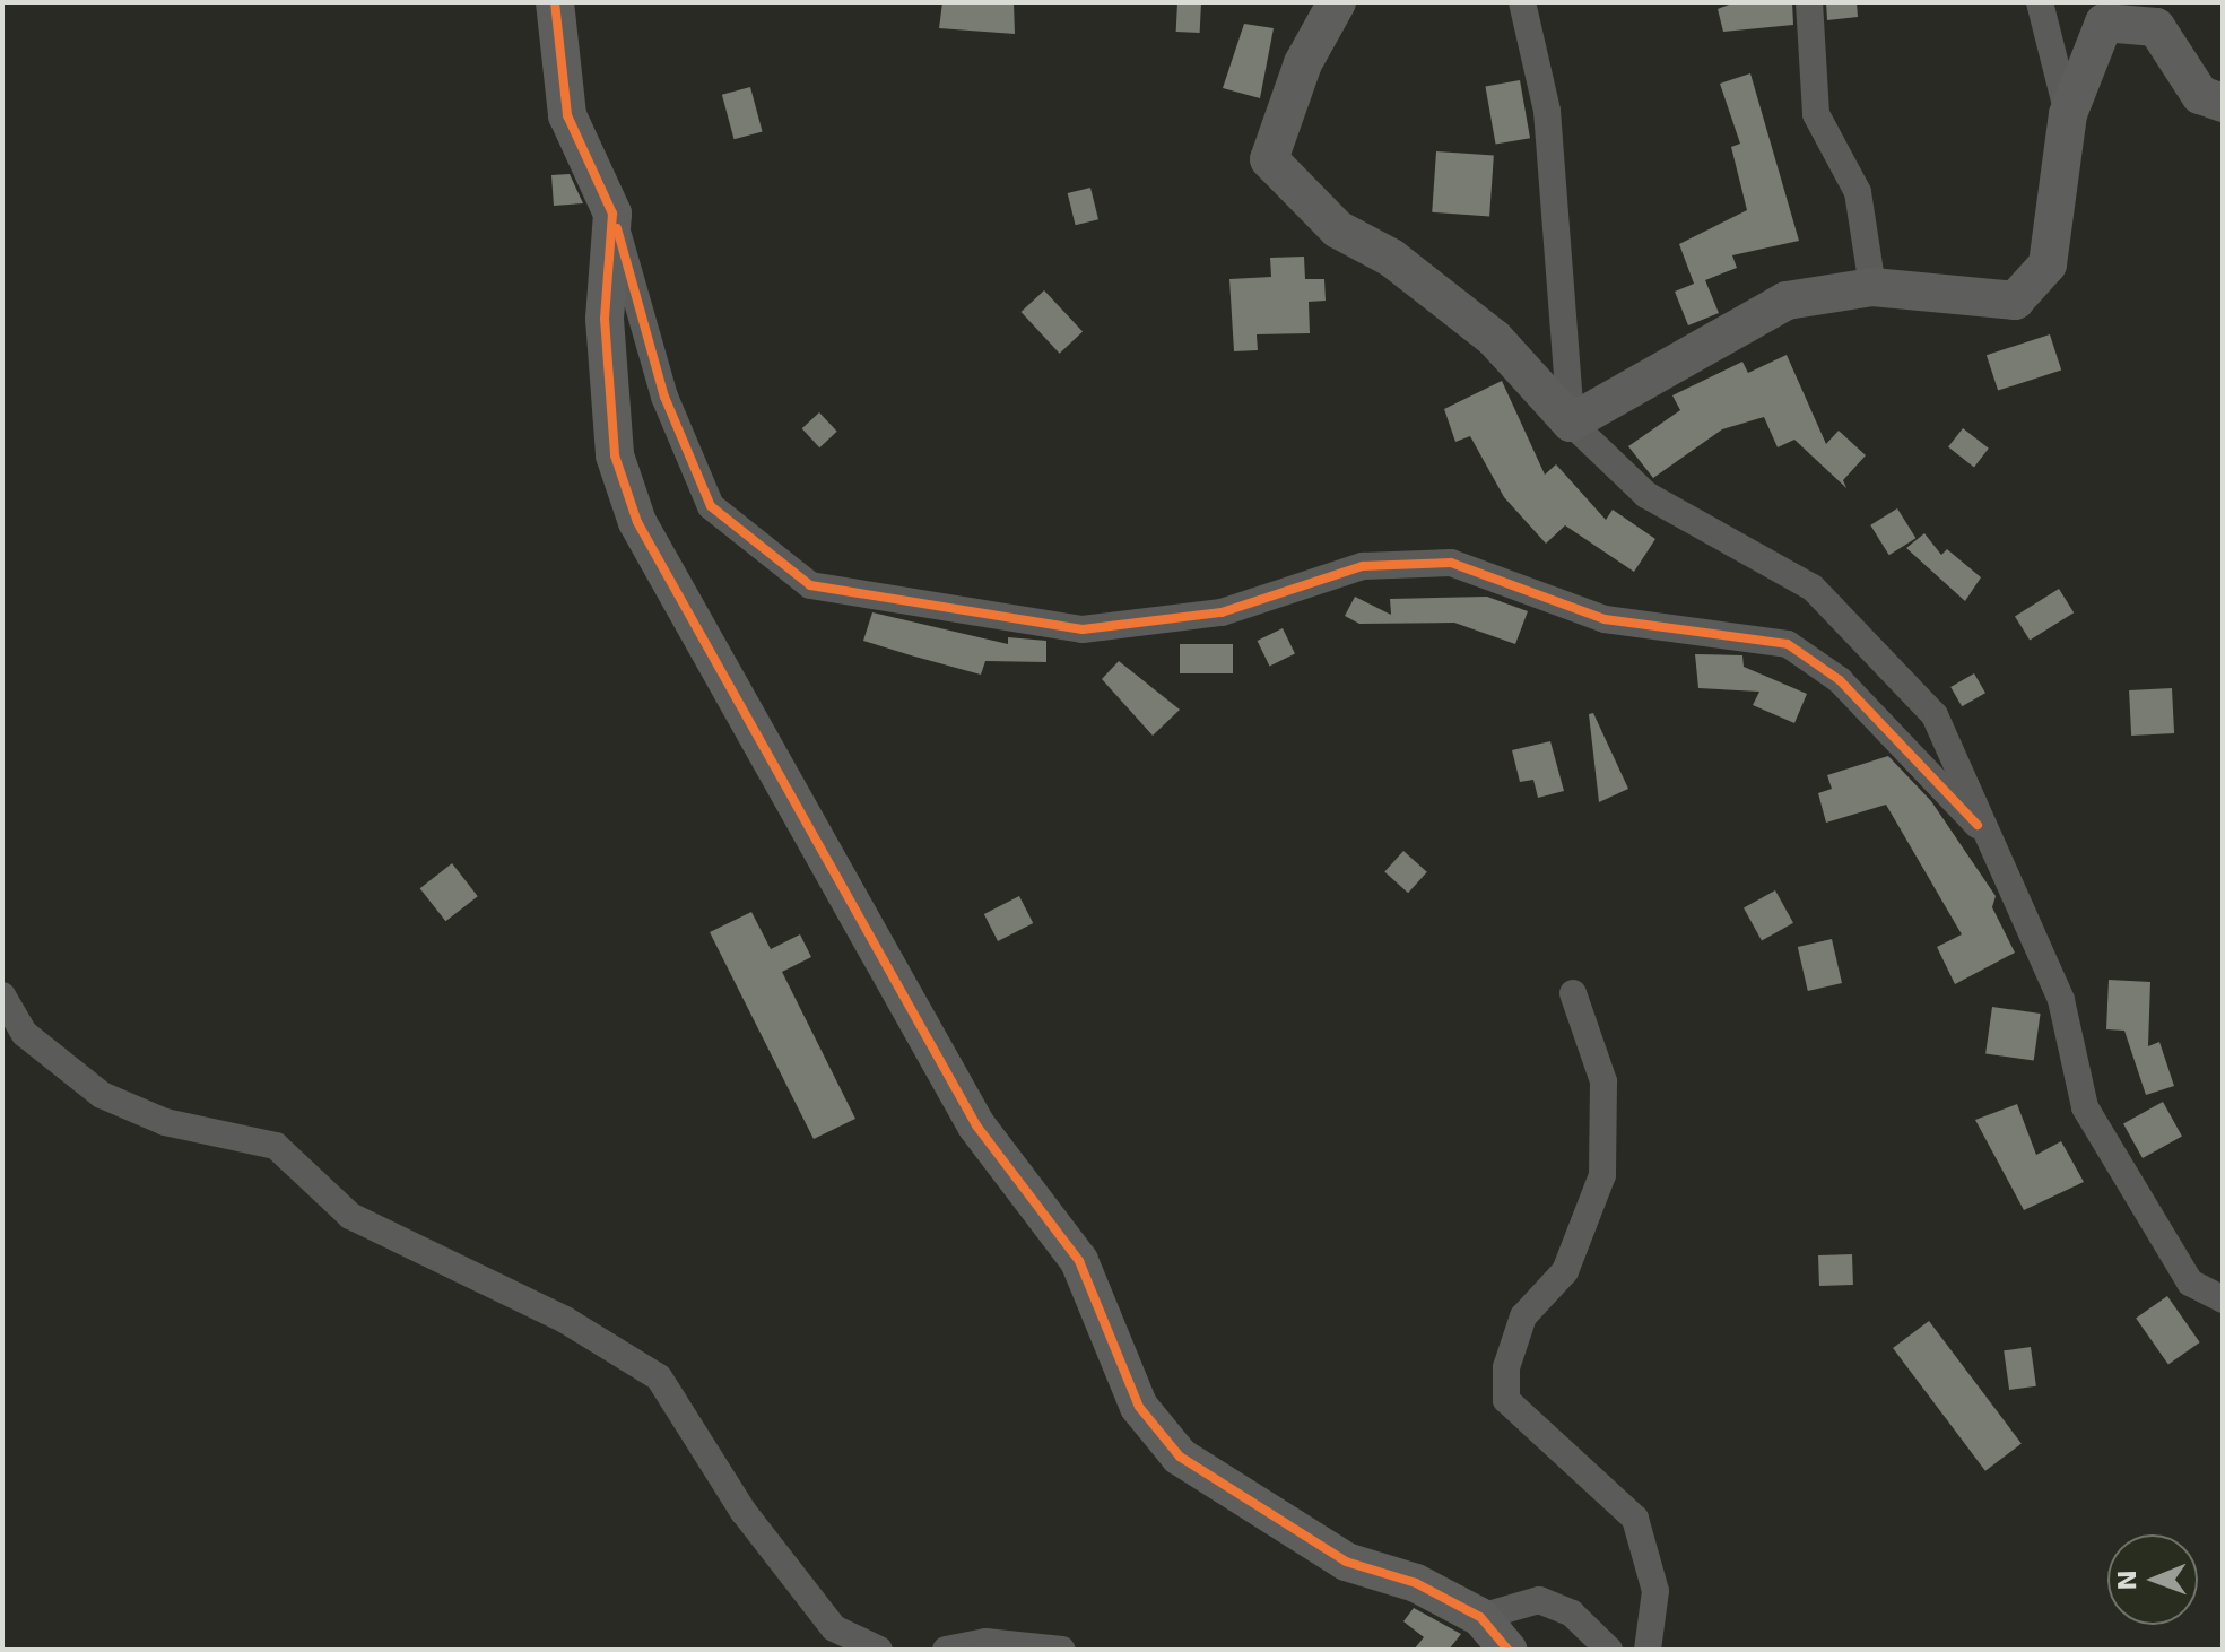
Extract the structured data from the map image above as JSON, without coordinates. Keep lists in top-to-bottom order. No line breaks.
{"north":"left"}
